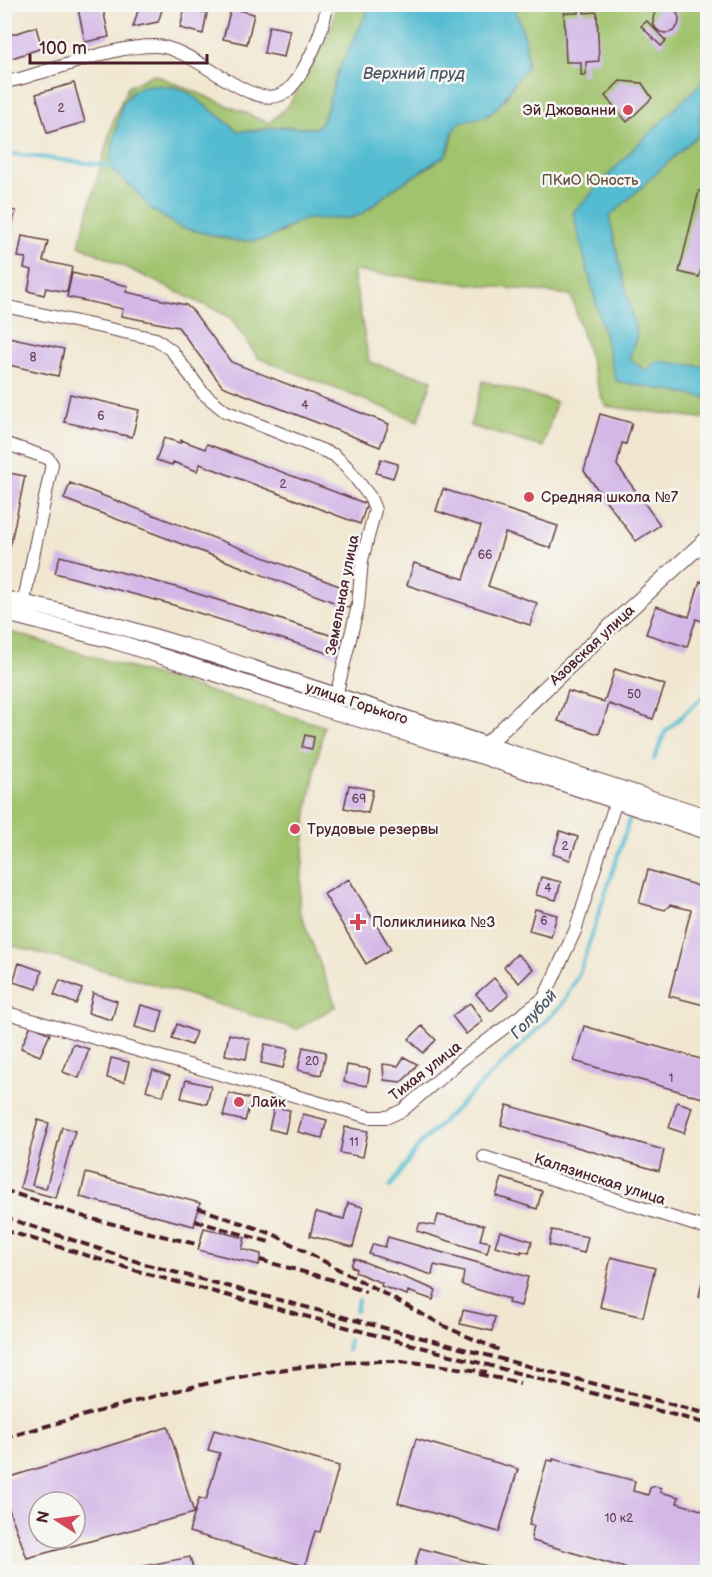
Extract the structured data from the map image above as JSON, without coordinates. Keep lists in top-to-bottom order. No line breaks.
{"streets":{"main road":["Азовская улица","улица Горького"],"street":["Земельная улица","Тихая улица","Калязинская улица"]},"crossings":[["Земельная улица","улица Горького"],["Азовская улица","улица Горького"],["улица Горького","Тихая улица"]],"water":["Верхний пруд","Голубой"],"parks":["ПКиО Юность"],"places":{"other":["Эй Джованни","Средняя школа №7","Трудовые резервы","Лайк"],"health":["Поликлиника №3"]},"house_numbers":["2","8","4","6","2","66","50","69","2","4","6","20","1","11","10 к2"],"scale_bar":"100 m","north":"left"}
